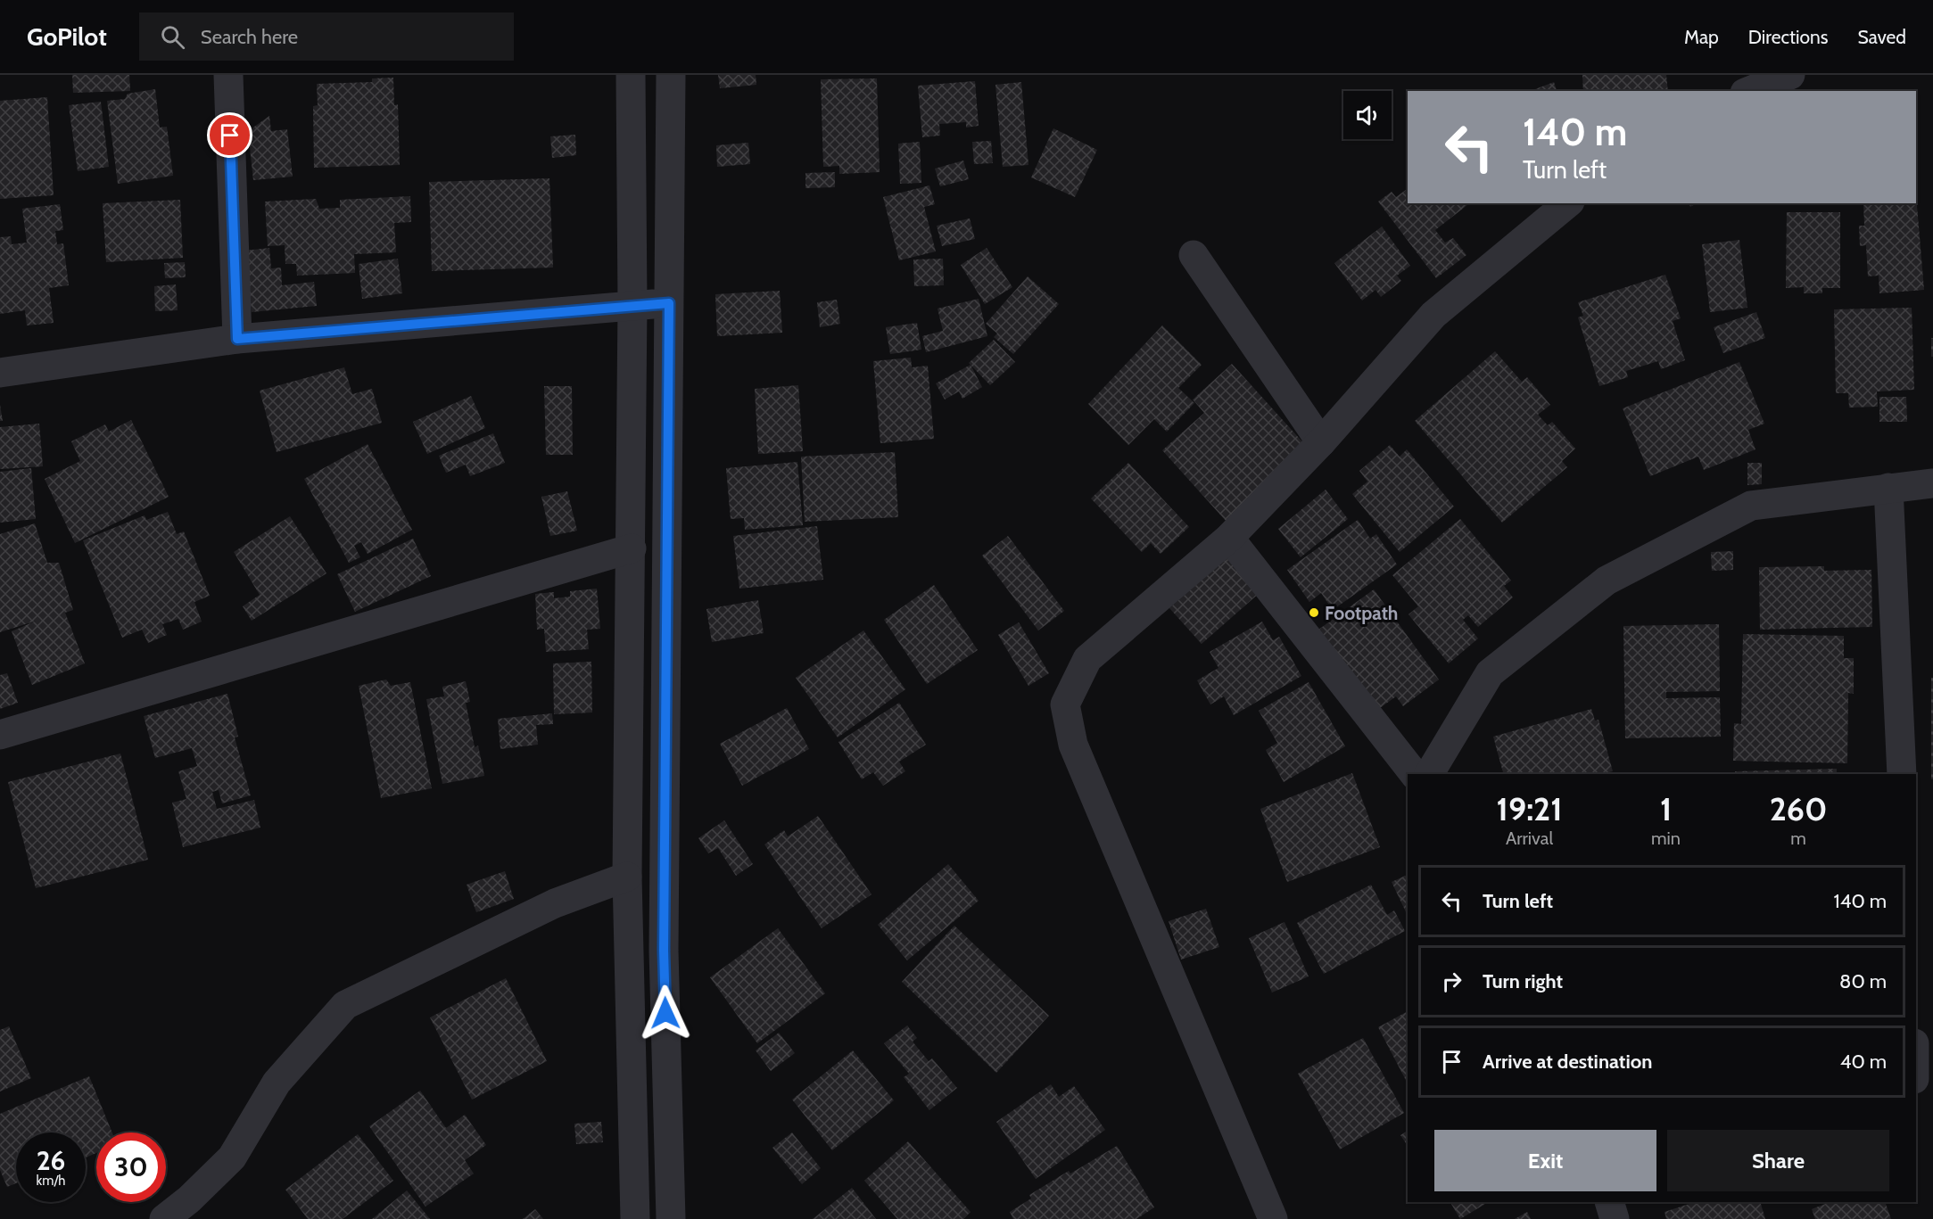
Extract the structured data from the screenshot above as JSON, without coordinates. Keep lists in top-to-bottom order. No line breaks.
{"places":["Footpath"],"page":{"header":"GoPilot","search":"Search here","nav":["Map","Directions","Saved"],"turn":["140 m","Turn left"],"eta":["19:21","Arrival","1","min","260","m"],"list":[{"name":"Turn left","value":"140 m"},{"name":"Turn right","value":"80 m"},{"name":"Arrive at destination","value":"40 m"}],"buttons":["Exit","Share"],"speed":"26 km/h","limit":"30"}}
